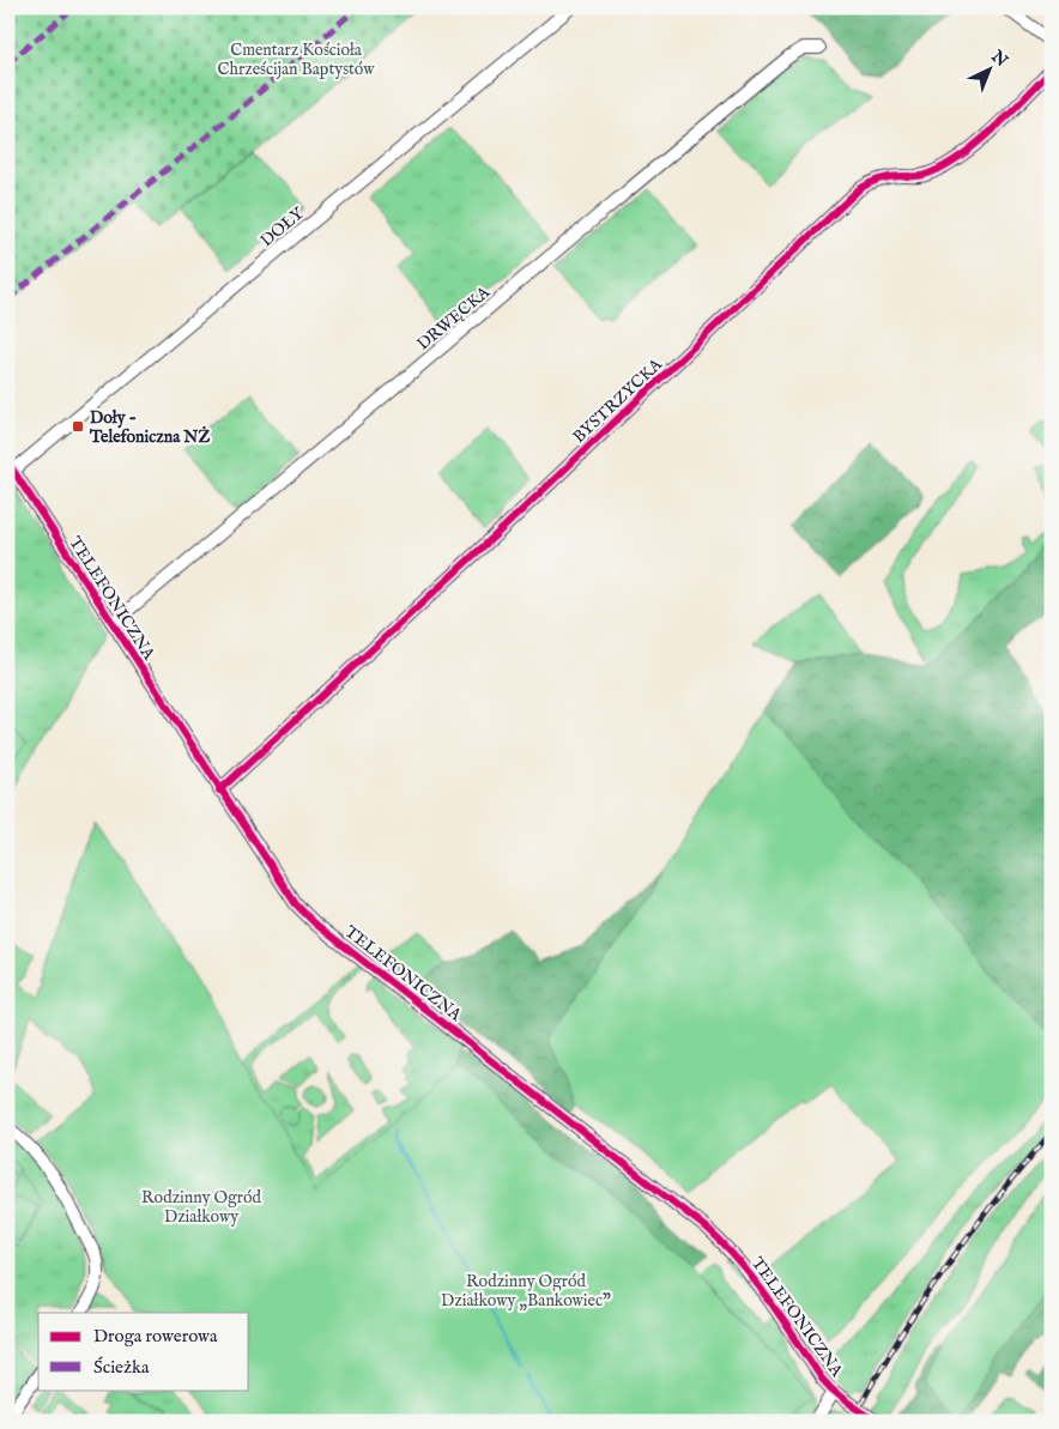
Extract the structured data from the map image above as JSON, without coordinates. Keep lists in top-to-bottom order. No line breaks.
{"streets":{"street":["DOŁY","DRWĘCKA","BYSTRZYCKA","TELEFONICZNA"]},"crossings":[["DOŁY","TELEFONICZNA"],["DRWĘCKA","TELEFONICZNA"],["BYSTRZYCKA","TELEFONICZNA"]],"parks":["Cmentarz Kościoła Chrześcijan Baptystów","Rodzinny Ogród Działkowy","Rodzinny Ogród Działkowy „Bankowiec”"],"places":{"transit":["Doły - Telefoniczna NŻ"]},"legend":["Droga rowerowa","Ścieżka"],"north":"top right"}
